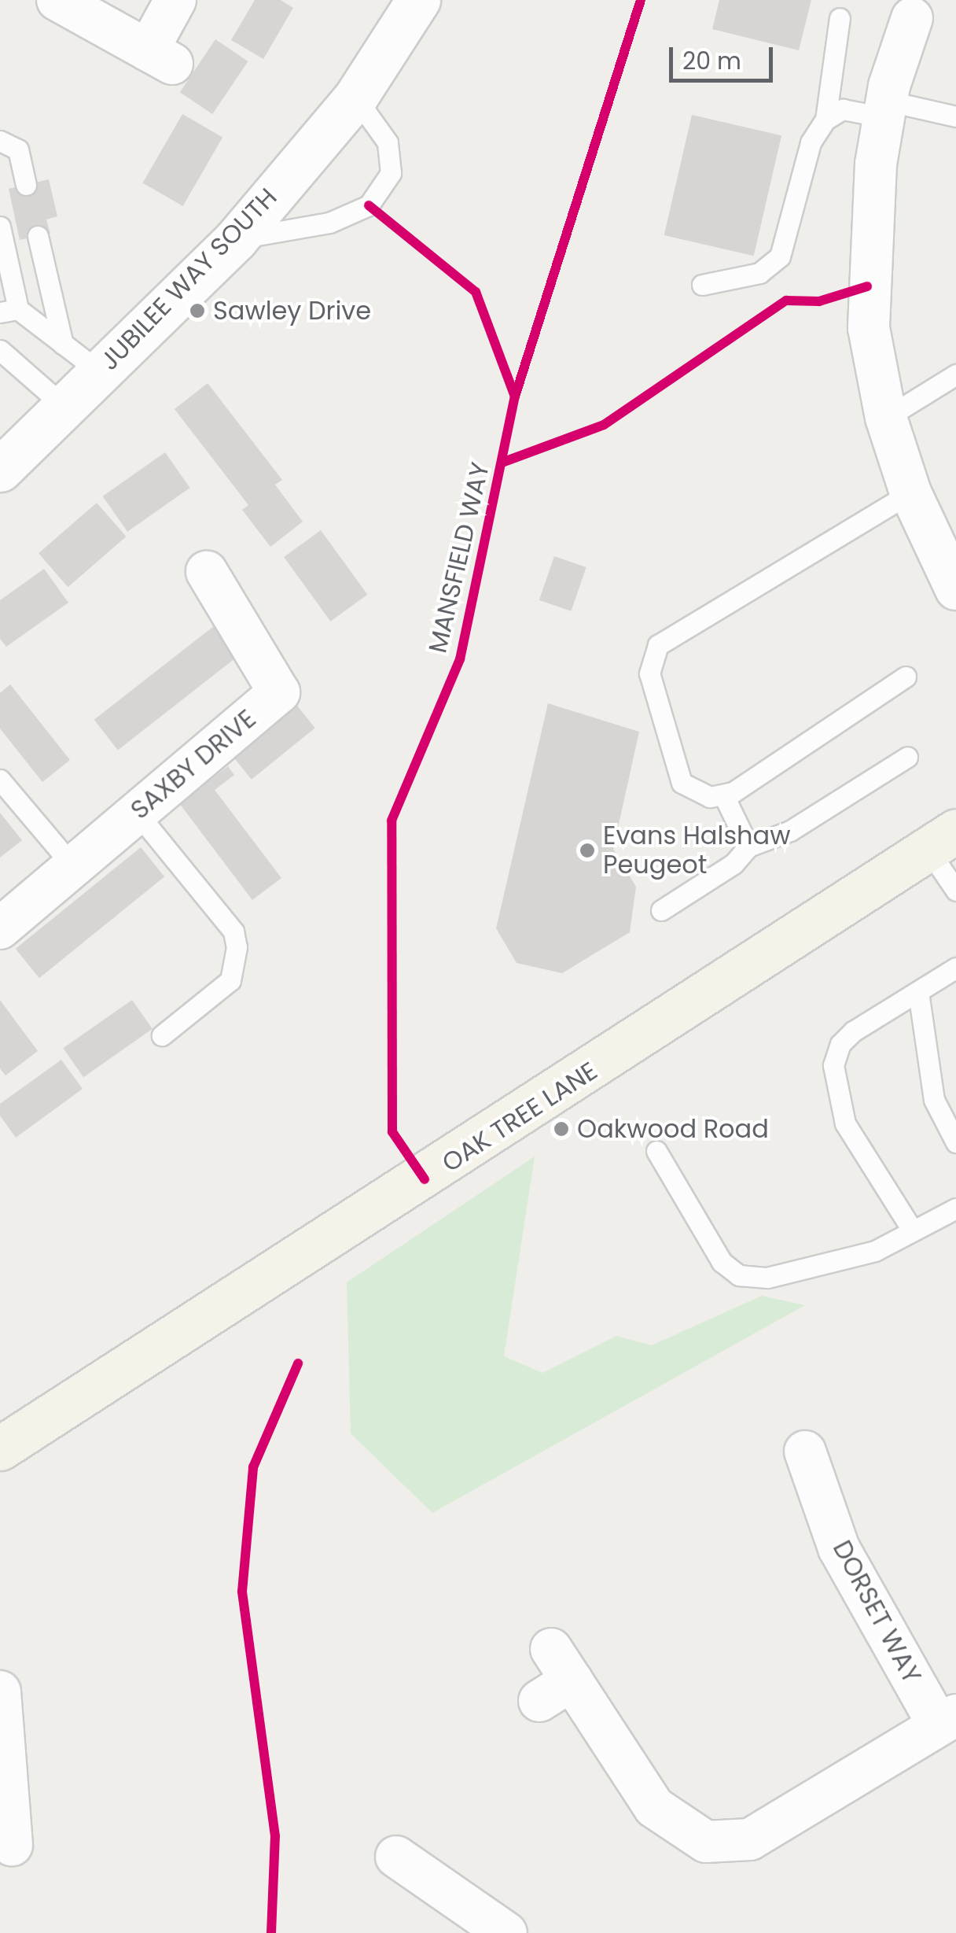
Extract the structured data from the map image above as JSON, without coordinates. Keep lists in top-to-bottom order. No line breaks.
{"streets":{"main road":["OAK TREE LANE"],"street":["JUBILEE WAY SOUTH","SAXBY DRIVE","DORSET WAY"],"cycle path":["MANSFIELD WAY"]},"places":["Sawley Drive","Evans Halshaw Peugeot","Oakwood Road"],"scale_bar":"20 m"}
